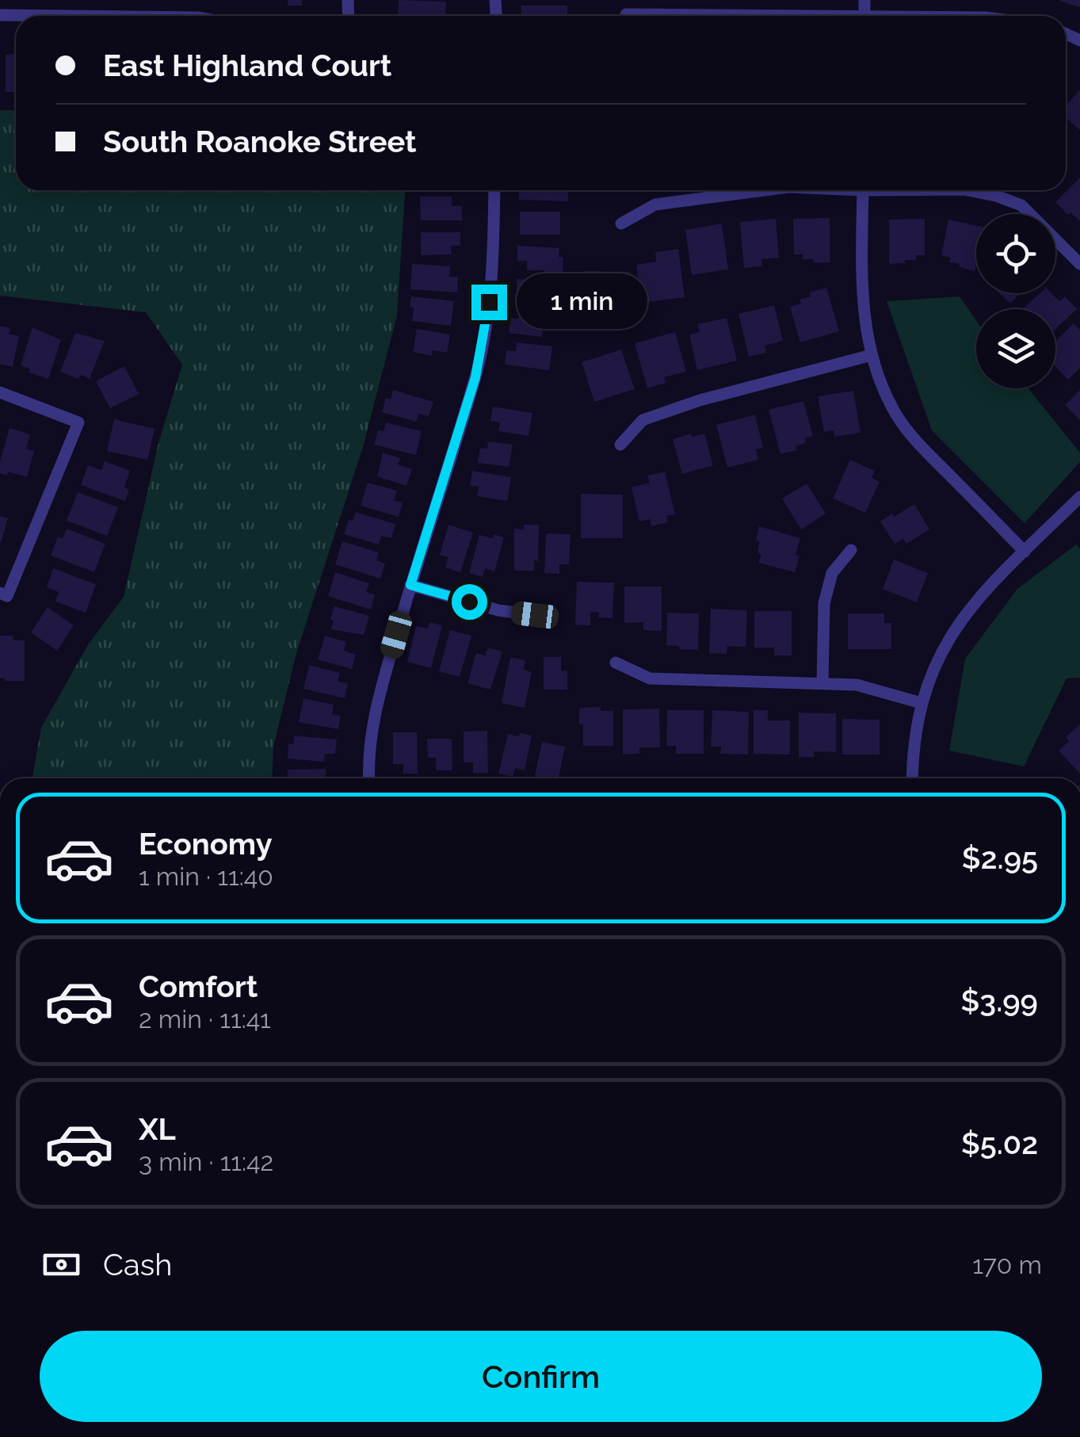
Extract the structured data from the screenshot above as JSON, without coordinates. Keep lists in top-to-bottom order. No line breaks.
{"page":{"banner":["East Highland Court","South Roanoke Street"],"bubble":"1 min","list":[{"name":"Economy","note":"1 min · 11:40","value":"$2.95"},{"name":"Comfort","note":"2 min · 11:41","value":"$3.99"},{"name":"XL","note":"3 min · 11:42","value":"$5.02"}],"pay":["Cash","170 m"],"buttons":"Confirm"}}
